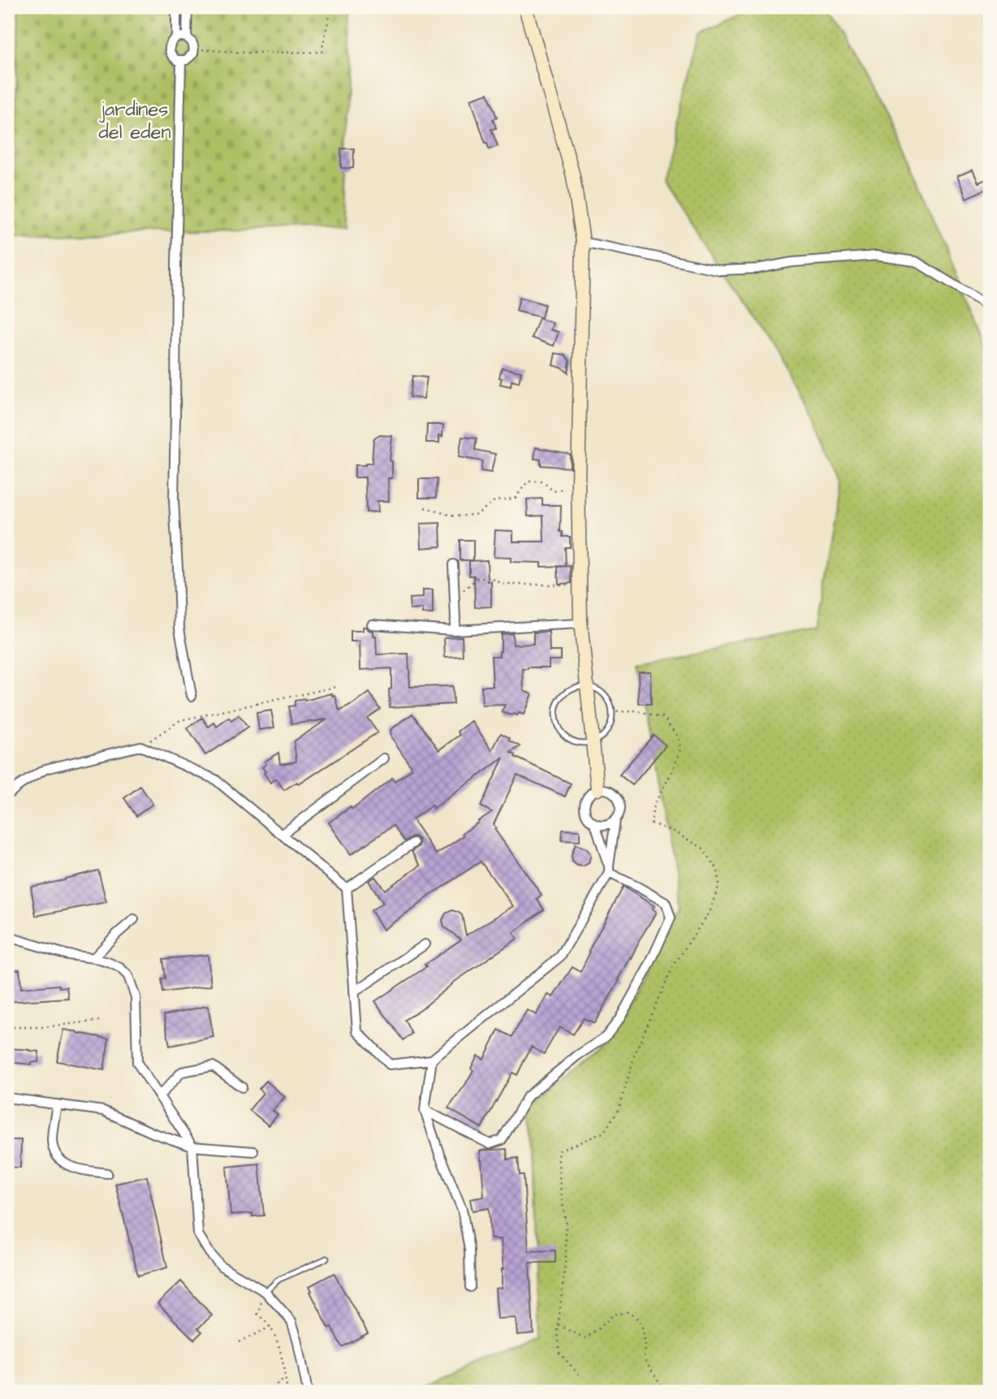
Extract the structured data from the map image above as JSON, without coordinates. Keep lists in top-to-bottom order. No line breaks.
{"parks":["jardines del eden"]}
